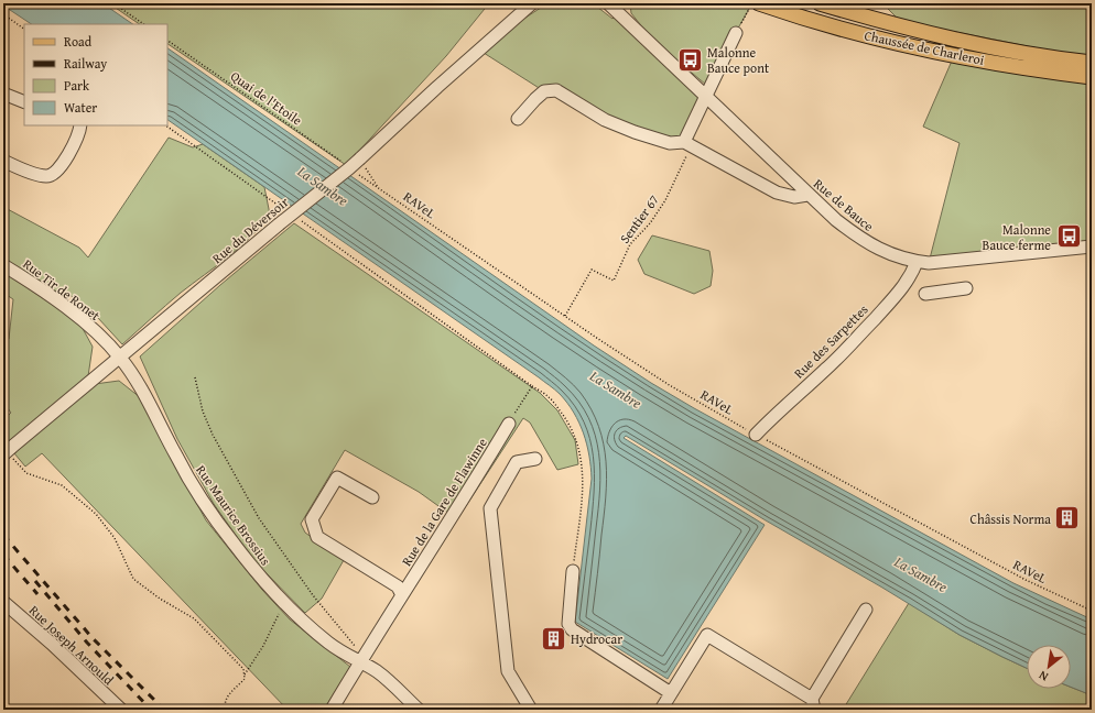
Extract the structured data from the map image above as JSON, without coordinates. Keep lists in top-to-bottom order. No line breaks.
{"streets":{"main road":["Chaussée de Charleroi"],"street":["Rue de Bauce","Rue du Déversoir","Rue Tir de Ronet","Rue des Sarpettes","Rue de la Gare de Flawinne","Rue Maurice Brossius","Rue Joseph Arnould"],"path":["Quai de l'Etoile","RAVeL","Sentier 67"]},"crossings":[["RAVeL","Sentier 67"],["RAVeL","Rue des Sarpettes"],["Rue de Bauce","Rue des Sarpettes"],["Rue du Déversoir","Rue Tir de Ronet"],["Rue du Déversoir","Rue Maurice Brossius"],["Rue Tir de Ronet","Rue Maurice Brossius"],["Rue de la Gare de Flawinne","Rue Maurice Brossius"]],"water":["La Sambre"],"places":{"bus stop":["Malonne Bauce pont","Malonne Bauce ferme"],"building":["Châssis Norma","Hydrocar"]},"legend":["Road","Railway","Park","Water"],"north":"bottom left"}
